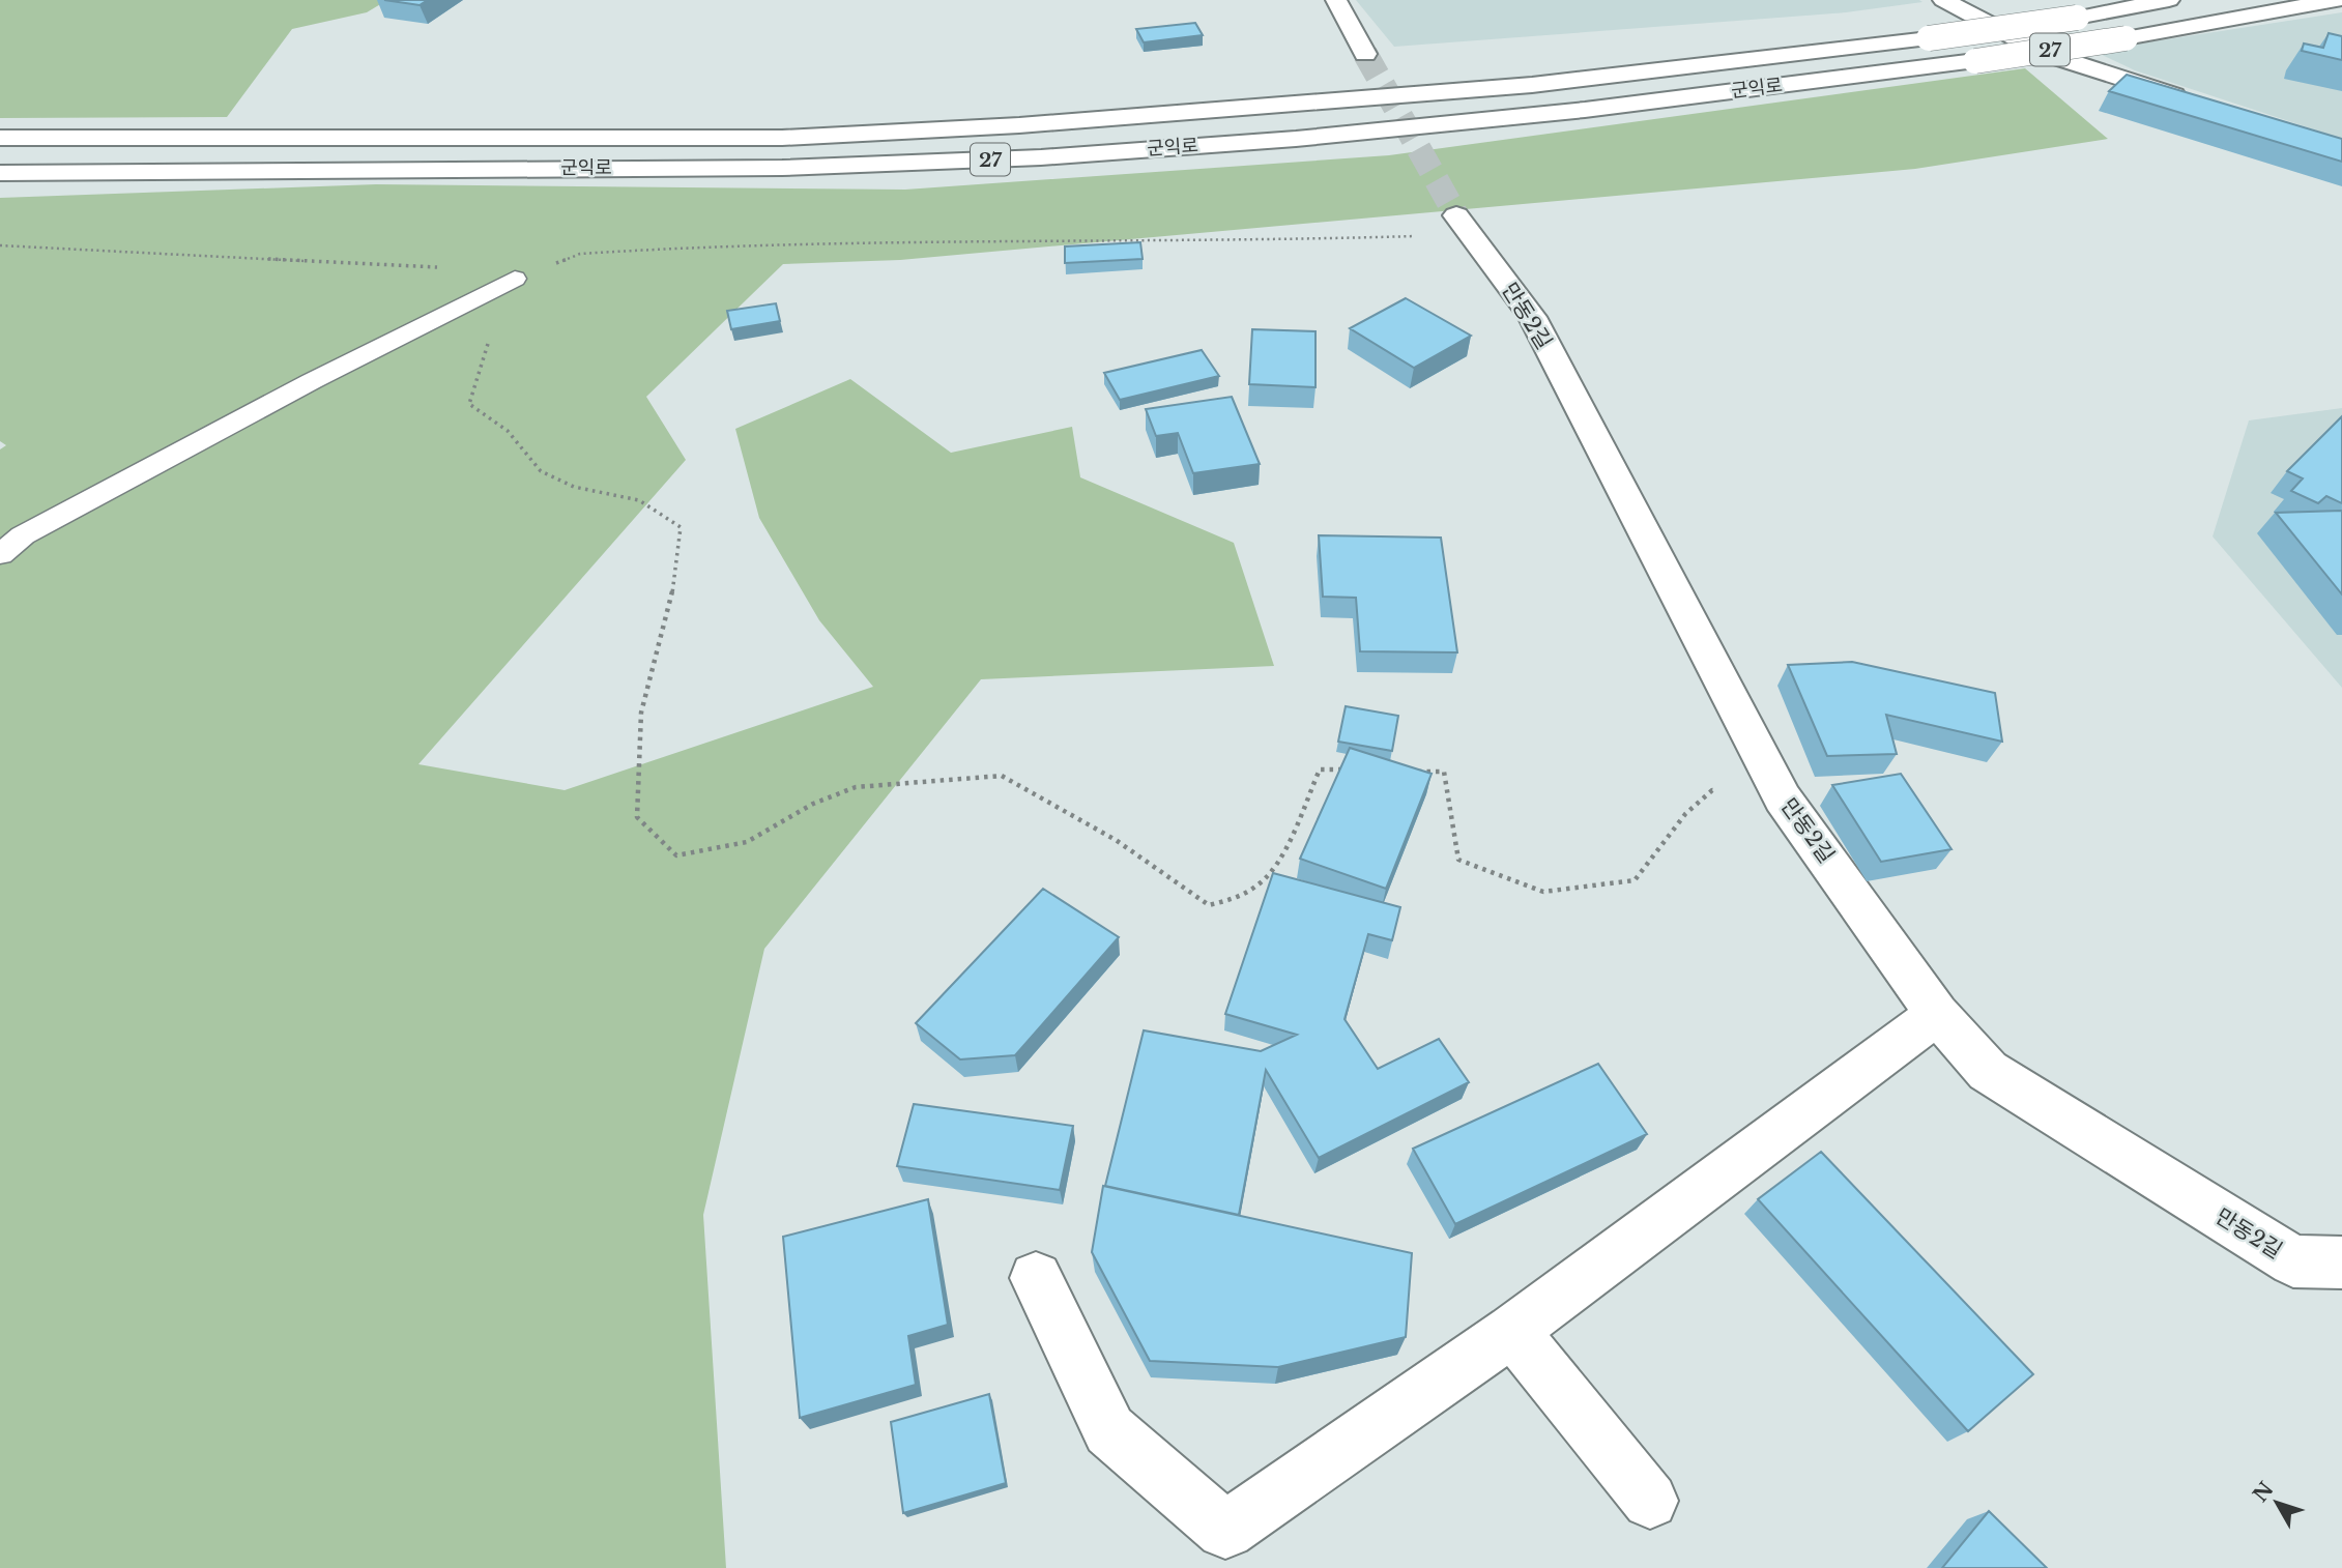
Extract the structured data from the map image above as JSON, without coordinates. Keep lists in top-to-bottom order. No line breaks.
{"streets":{"main road":["27","군익로","만동2길"]},"north":"top left"}
